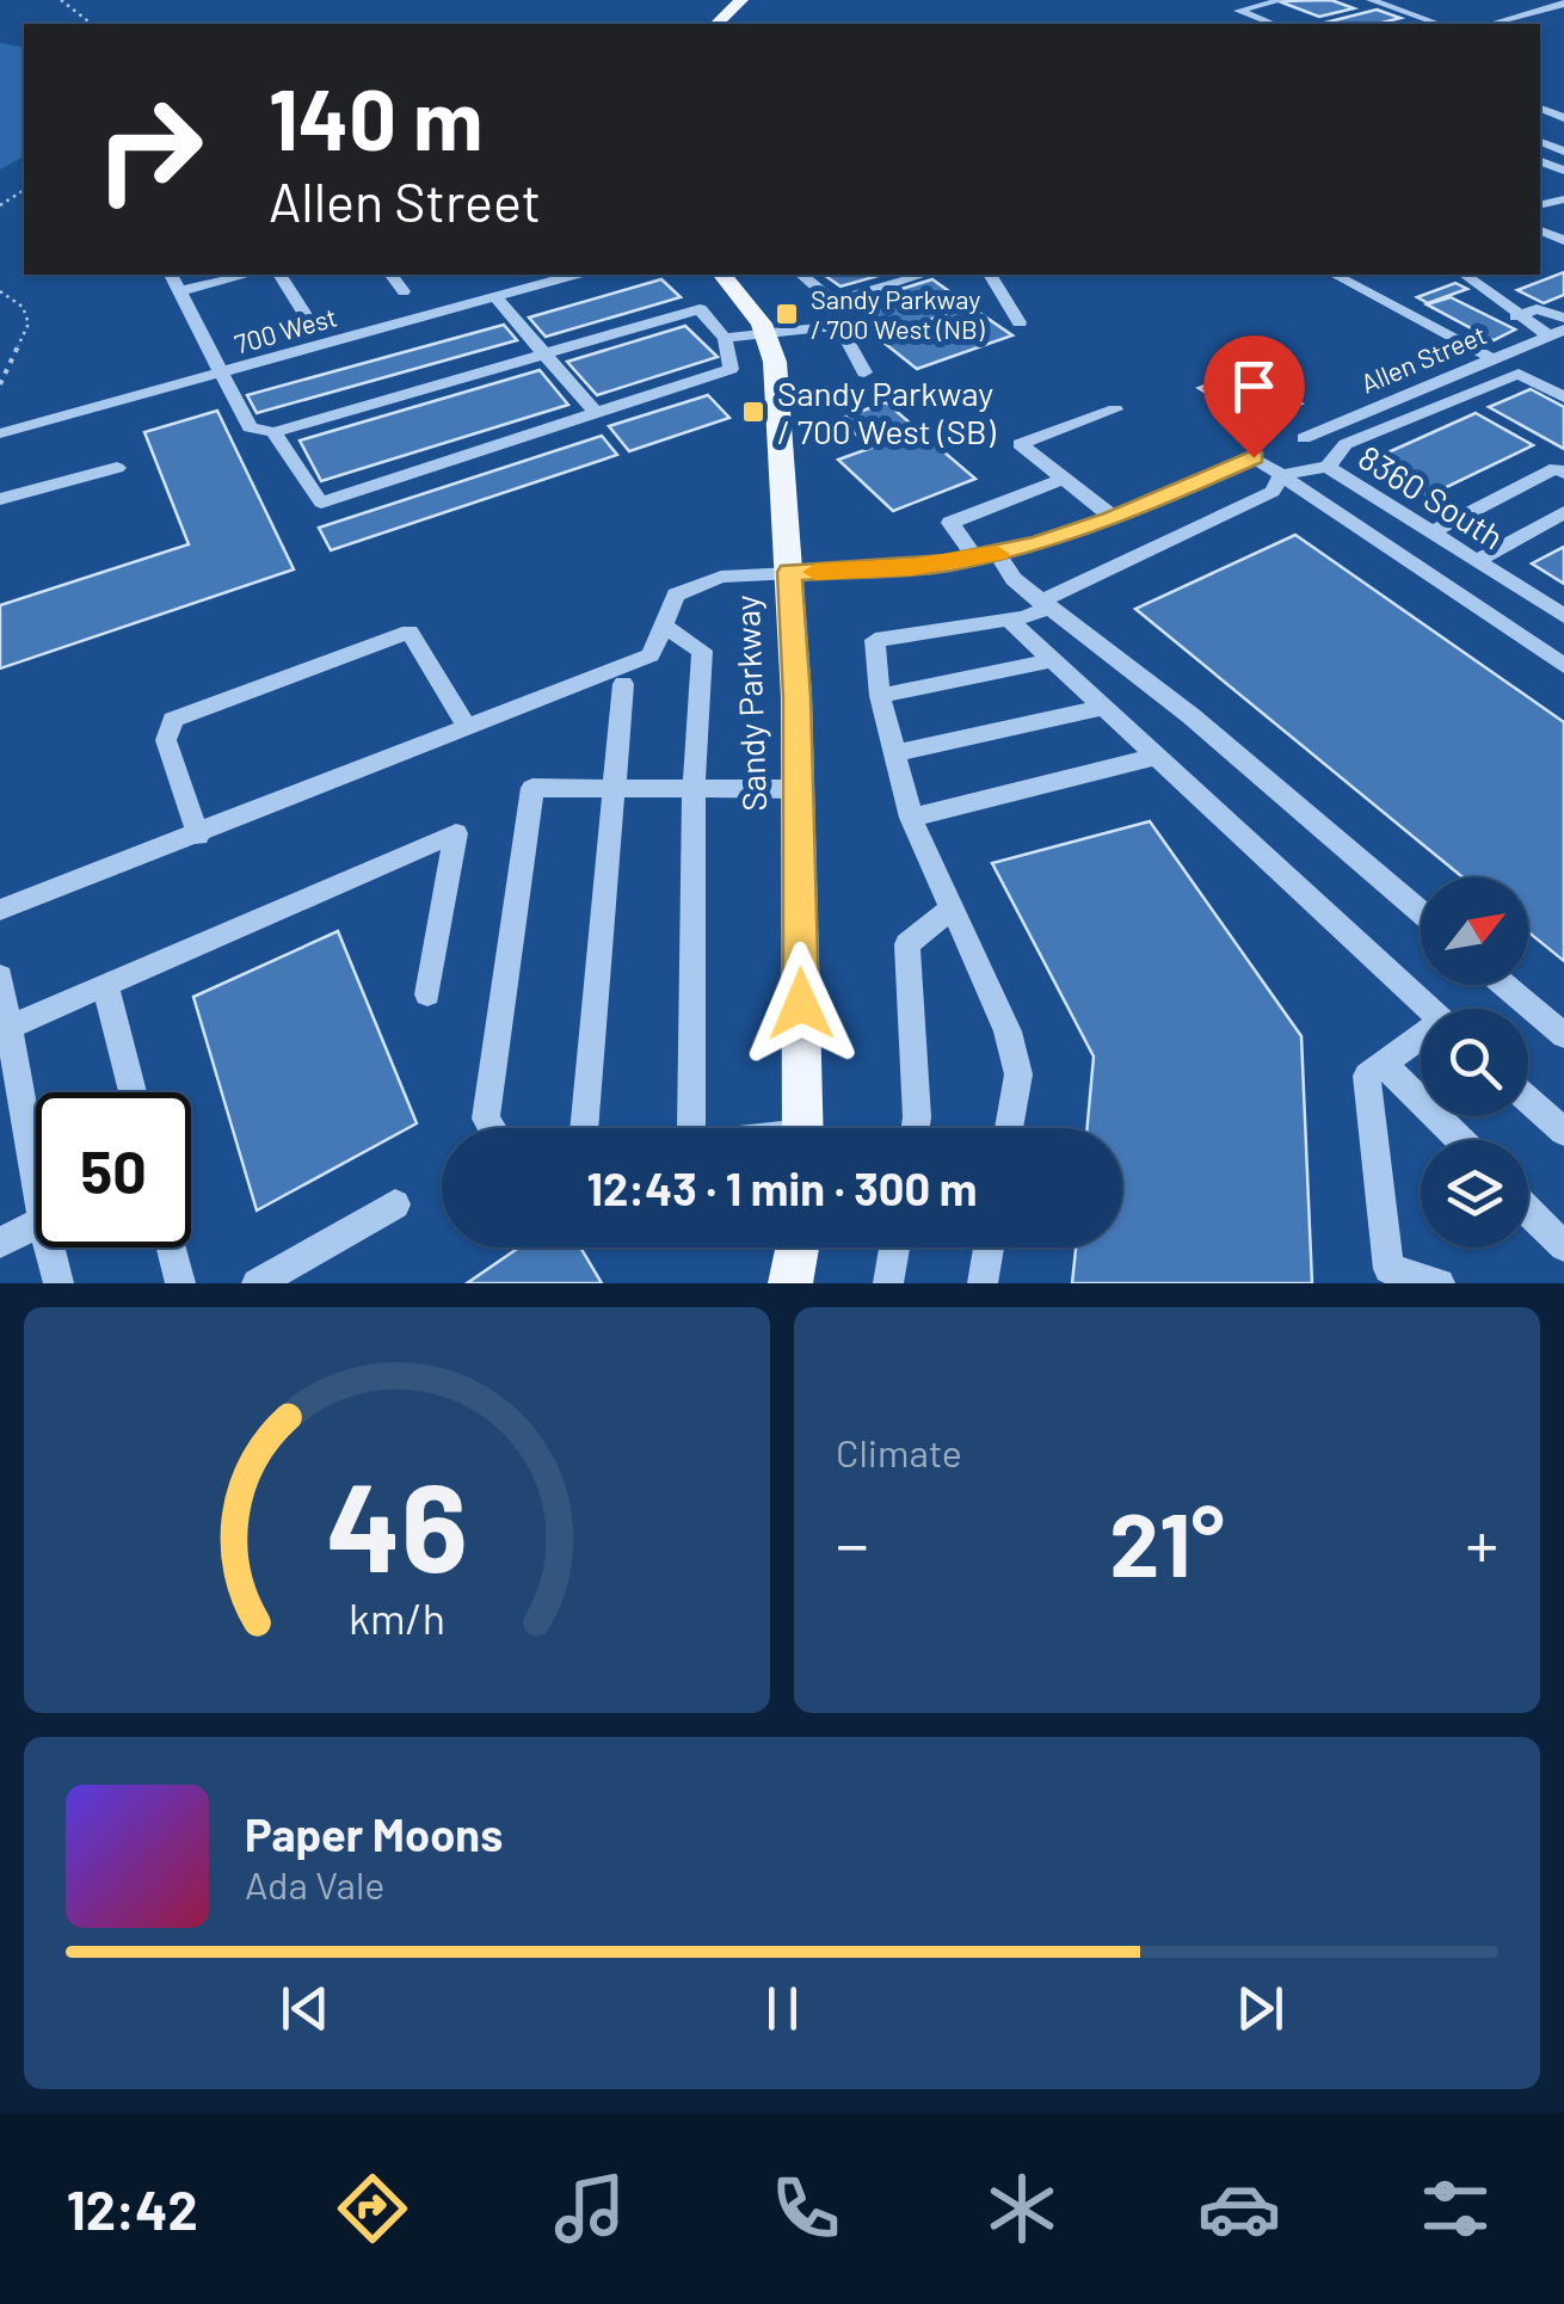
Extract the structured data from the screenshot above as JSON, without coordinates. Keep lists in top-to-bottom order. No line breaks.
{"streets":{"main road":["Sandy Parkway"],"street":["700 West","Allen Street","8360 South"]},"places":{"transit":["Sandy Parkway / 700 West (NB)","Sandy Parkway / 700 West (SB)"]},"north":"top right","page":{"turn":["140 m","Allen Street"],"limit":"50","trip":"12:43 · 1 min · 300 m","tile":"Climate","heat":["−","21°","+"],"song":["Paper Moons","Ada Vale"],"tabs":"12:42","gauge":["46","km/h"]}}
